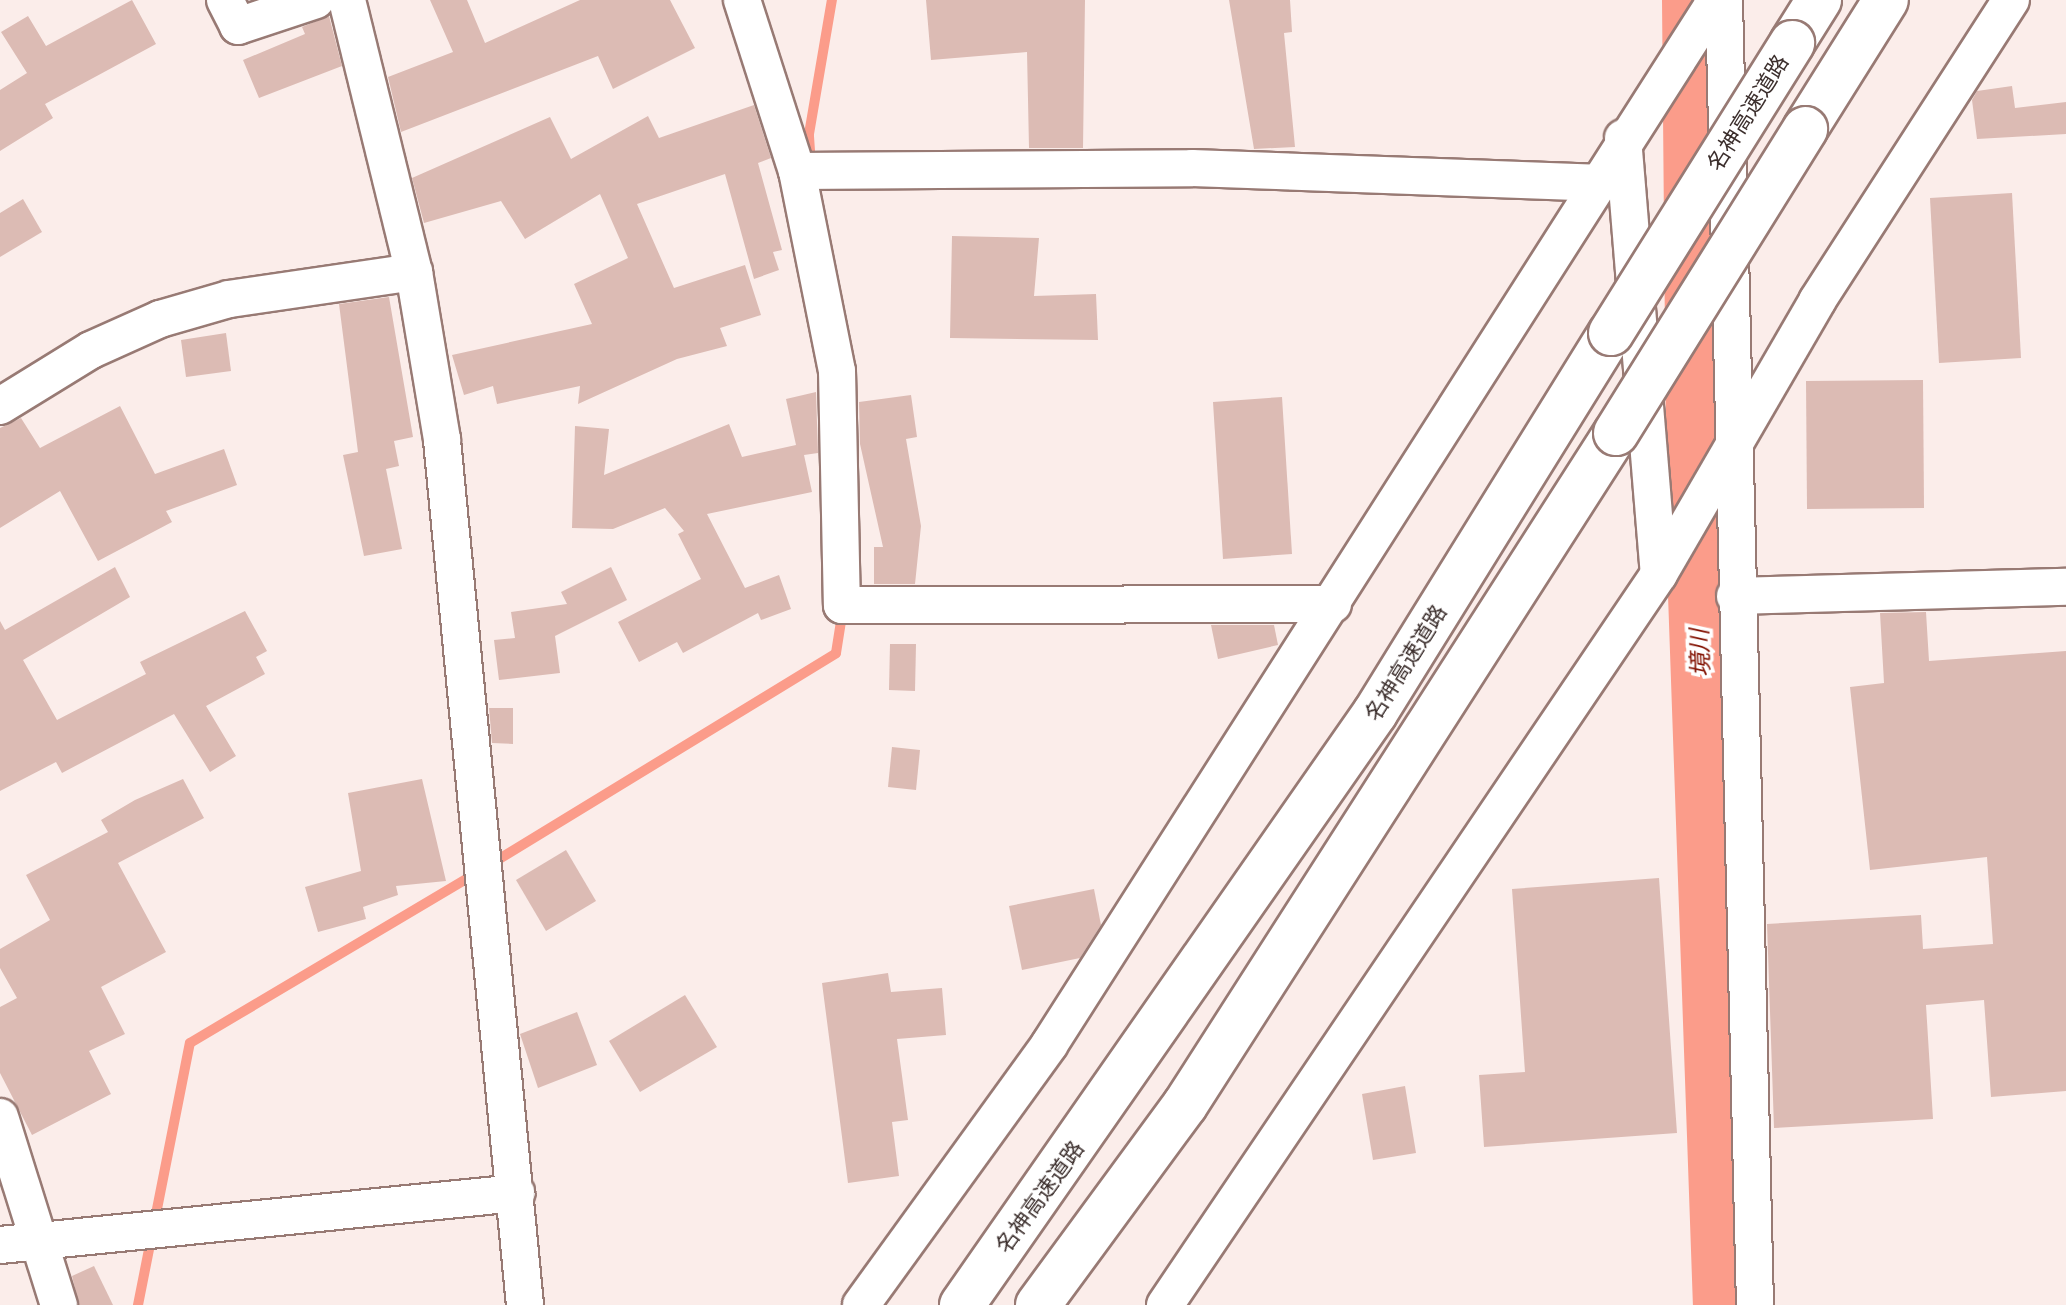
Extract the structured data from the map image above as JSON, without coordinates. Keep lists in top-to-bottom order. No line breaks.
{"streets":{"highway":["名神高速道路"]},"water":["境川"]}
